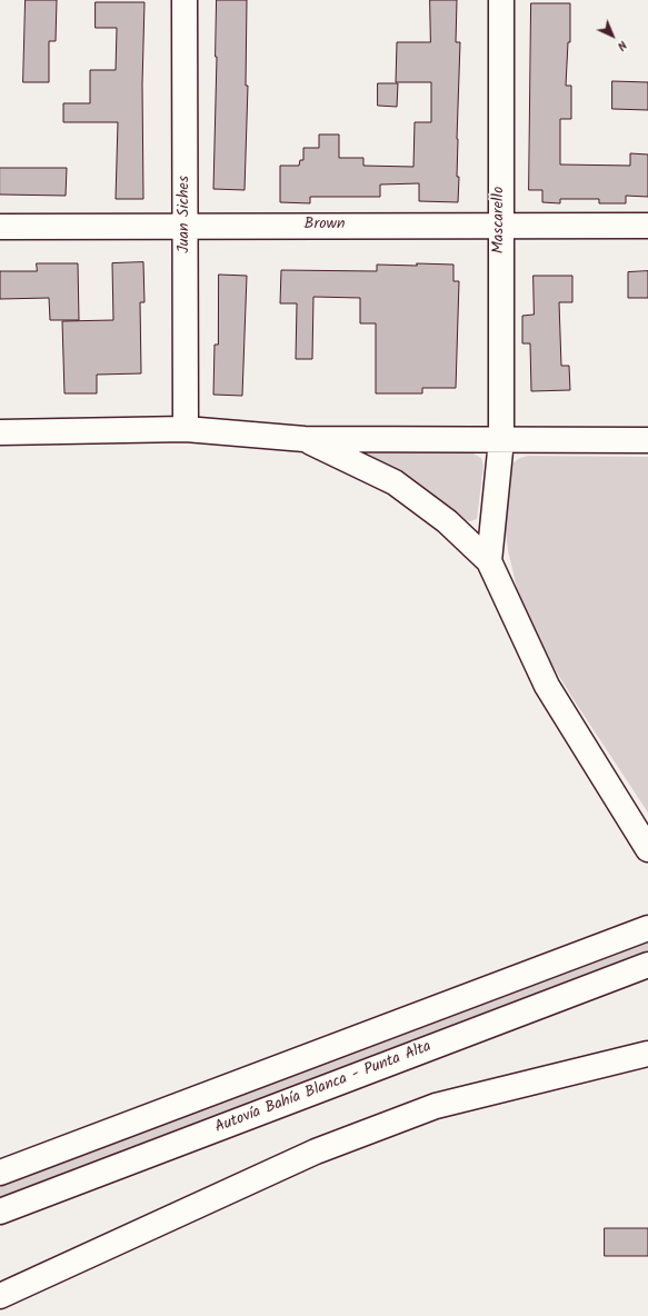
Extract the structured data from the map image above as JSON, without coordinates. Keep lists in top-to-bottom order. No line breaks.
{"streets":{"street":["Juan Siches","Mascarello","Brown","Autovía Bahía Blanca - Punta Alta"]},"crossings":[["Juan Siches","Brown"],["Mascarello","Brown"]],"north":"bottom right"}
